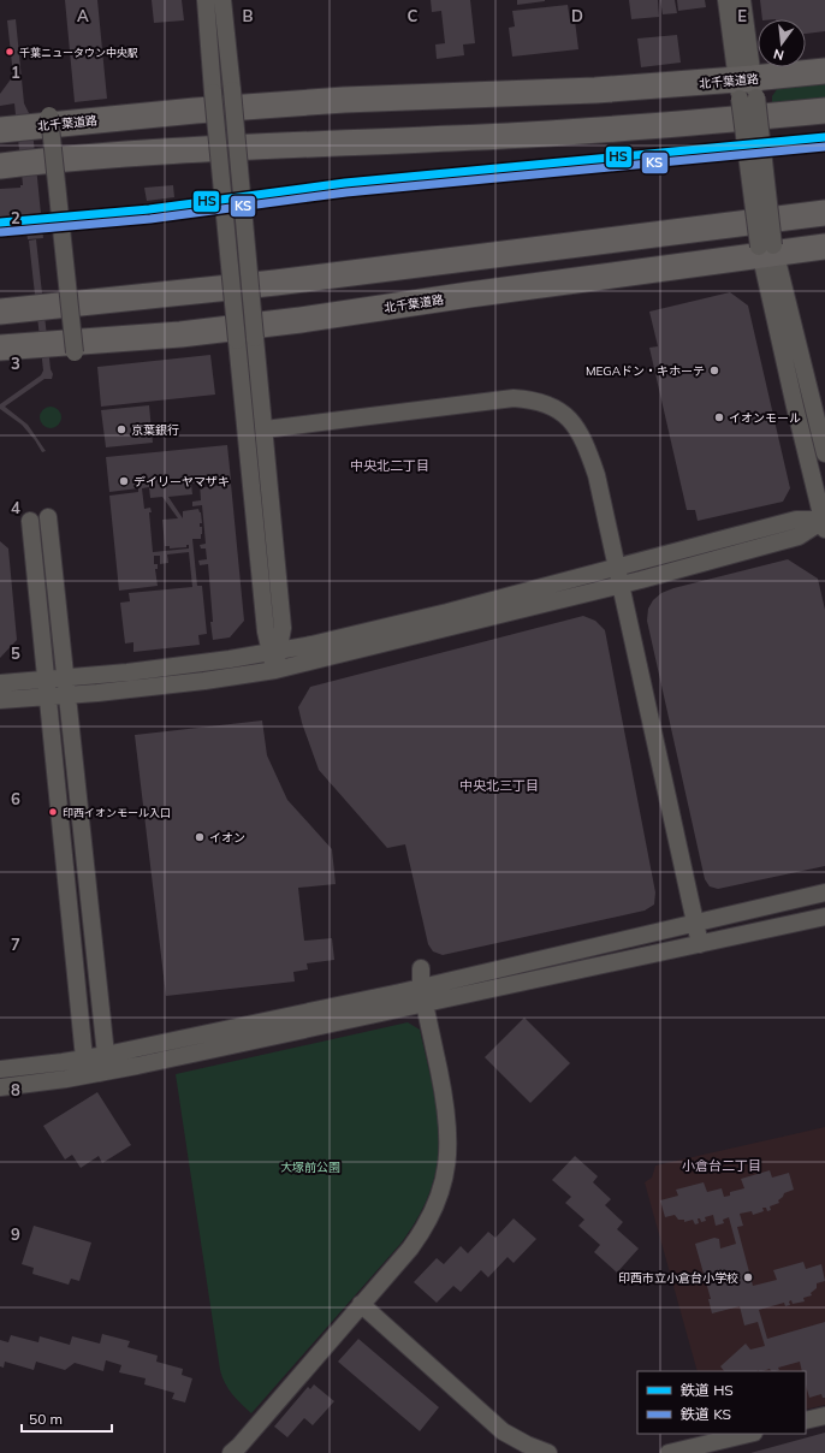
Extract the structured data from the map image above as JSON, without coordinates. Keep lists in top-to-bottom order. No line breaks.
{"streets":{"highway":["北千葉道路"]},"districts":["中央北二丁目","中央北三丁目","小倉台二丁目"],"parks":["大塚前公園"],"places":["千葉ニュータウン中央駅","MEGAドン・キホーテ","イオンモール","京葉銀行","デイリーヤマザキ","印西イオンモール入口","イオン","印西市立小倉台小学校"],"lines":["rail line HS","rail line KS"],"legend":["鉄道 HS","鉄道 KS"],"scale_bar":"50 m","north":"bottom","grid":{"columns":["A","B","C","D","E"],"rows":["1","2","3","4","5","6","7","8","9"]}}
